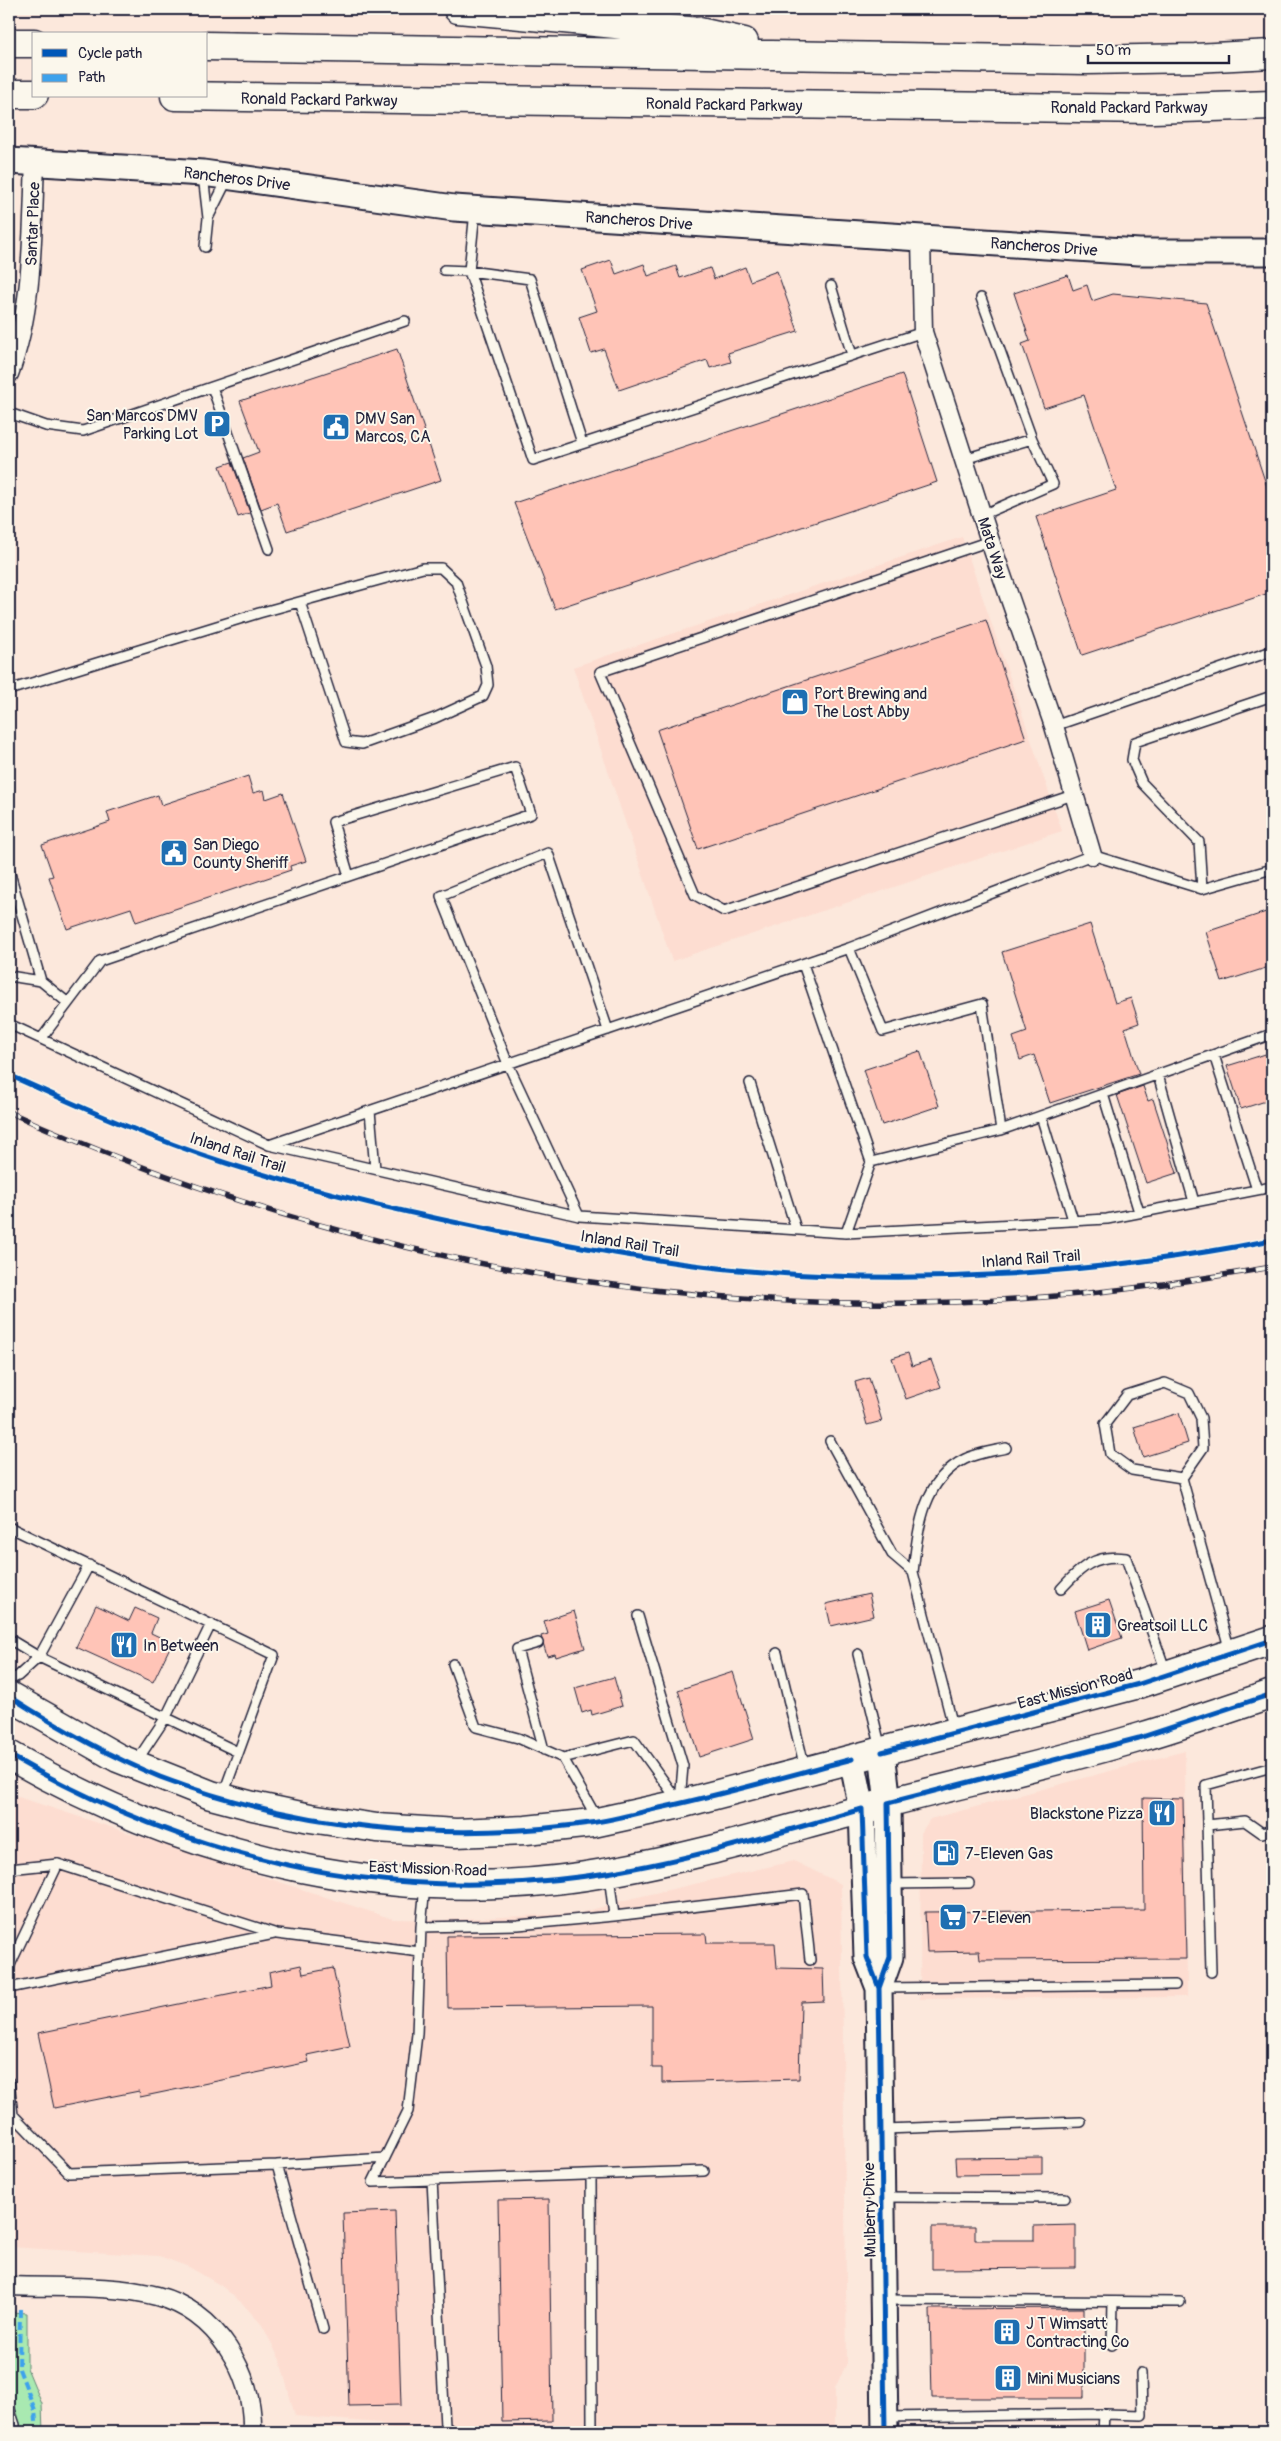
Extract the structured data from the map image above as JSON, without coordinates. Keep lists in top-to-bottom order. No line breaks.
{"streets":{"main road":["Ronald Packard Parkway","Rancheros Drive","East Mission Road","Mulberry Drive"],"street":["Santar Place","Mata Way"],"cycle path":["Inland Rail Trail"]},"crossings":[["Rancheros Drive","Santar Place"],["Rancheros Drive","Mata Way"],["East Mission Road","Mulberry Drive"]],"places":{"parking":["San Marcos DMV Parking Lot"],"public building":["DMV San Marcos, CA","San Diego County Sheriff"],"shop":["Port Brewing and The Lost Abby"],"building":["Greatsoil LLC","J T Wimsatt Contracting Co","Mini Musicians"],"restaurant":["In Between","Blackstone Pizza"],"fuel station":["7-Eleven Gas"],"supermarket":["7-Eleven"]},"legend":["Cycle path","Path"],"scale_bar":"50 m"}
